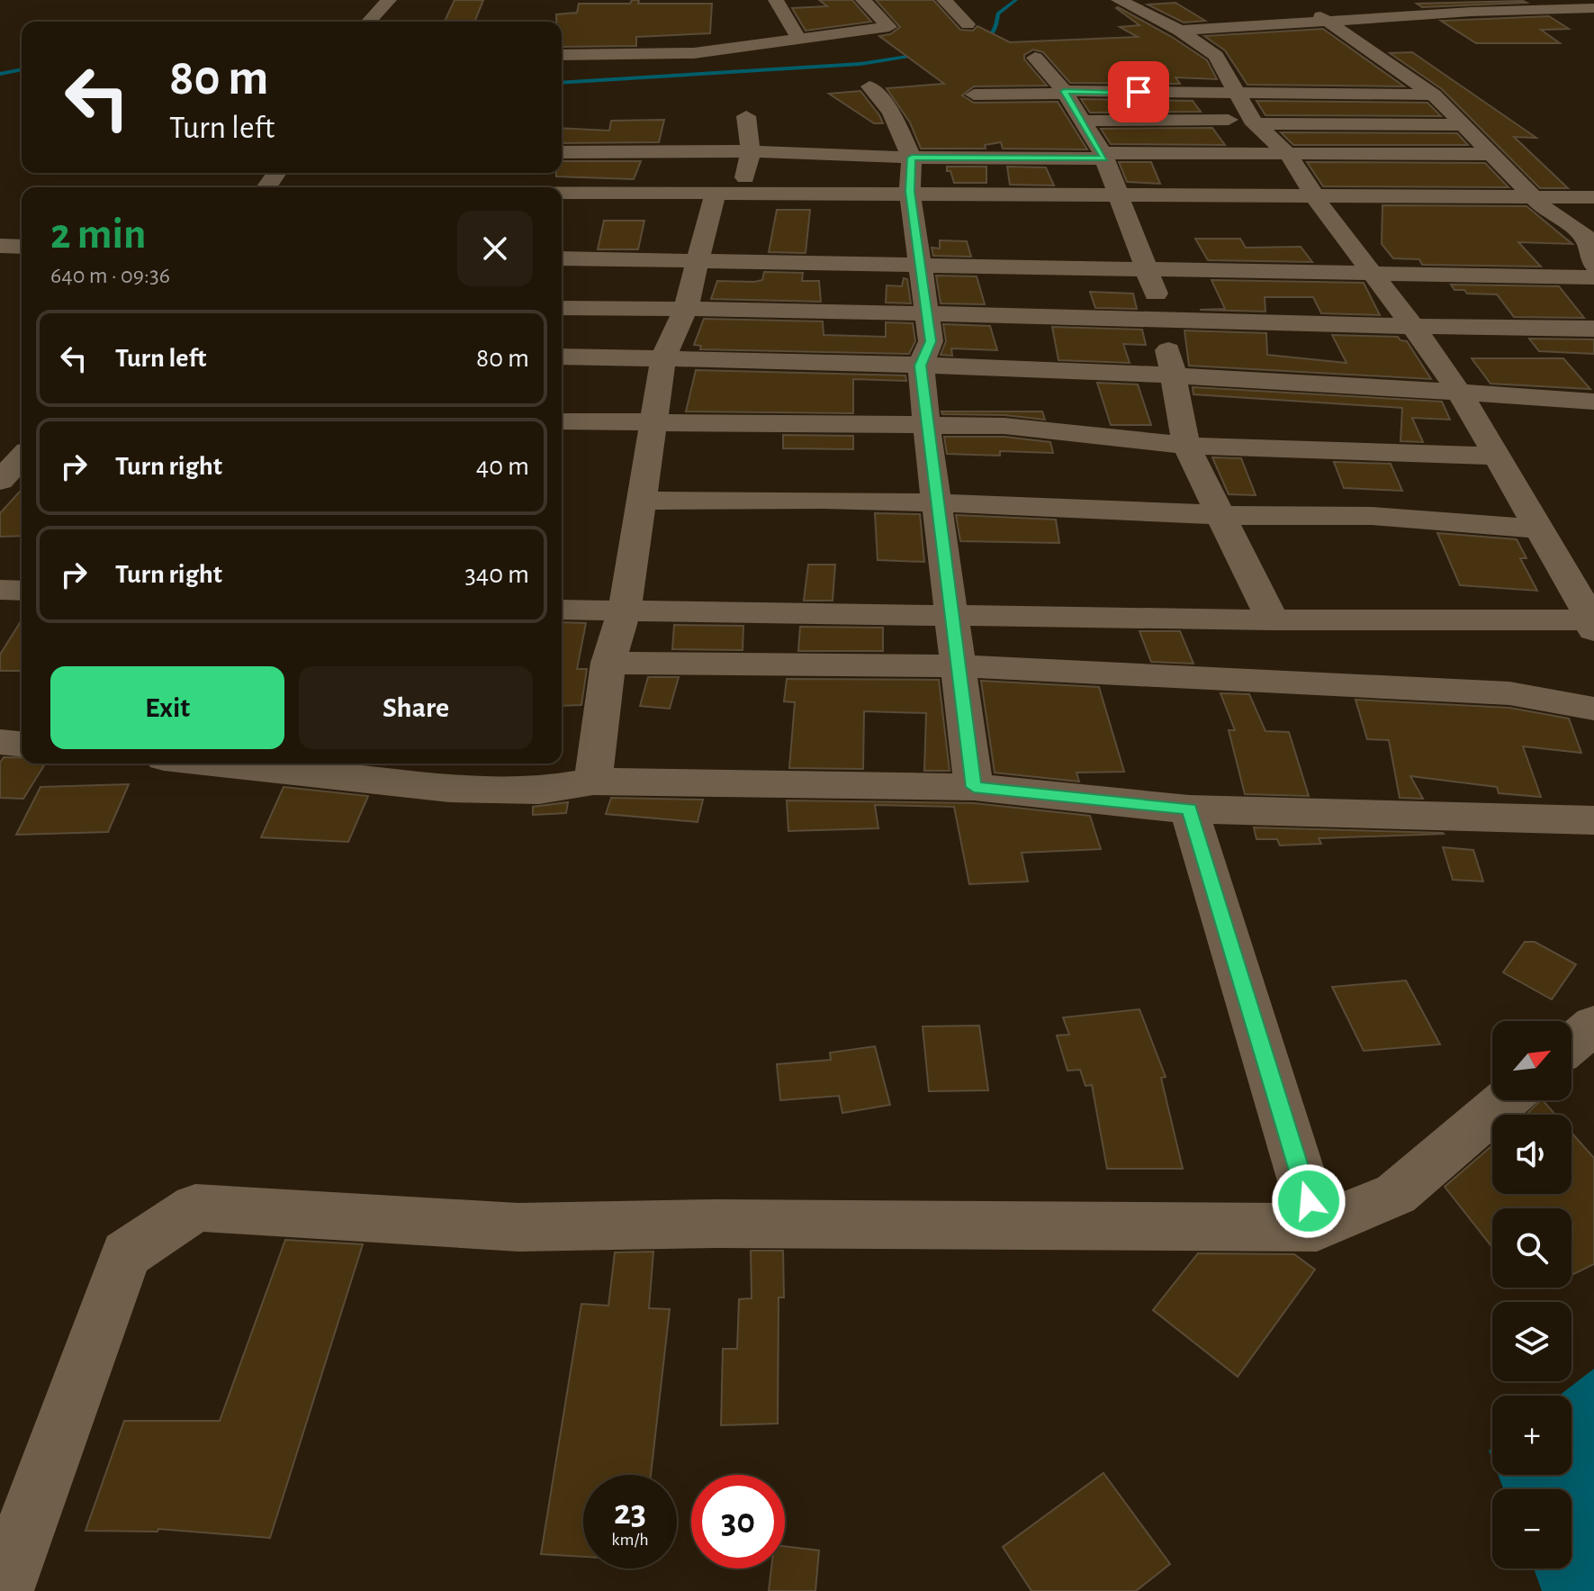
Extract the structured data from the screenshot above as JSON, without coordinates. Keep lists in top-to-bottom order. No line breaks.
{"north":"top right","page":{"turn":["80 m","Turn left"],"heading":["2 min","640 m · 09:36"],"list":[{"name":"Turn left","value":"80 m"},{"name":"Turn right","value":"40 m"},{"name":"Turn right","value":"340 m"}],"buttons":["Exit","Share"],"map_buttons":["+","−"],"speed":"23 km/h","limit":"30"}}
